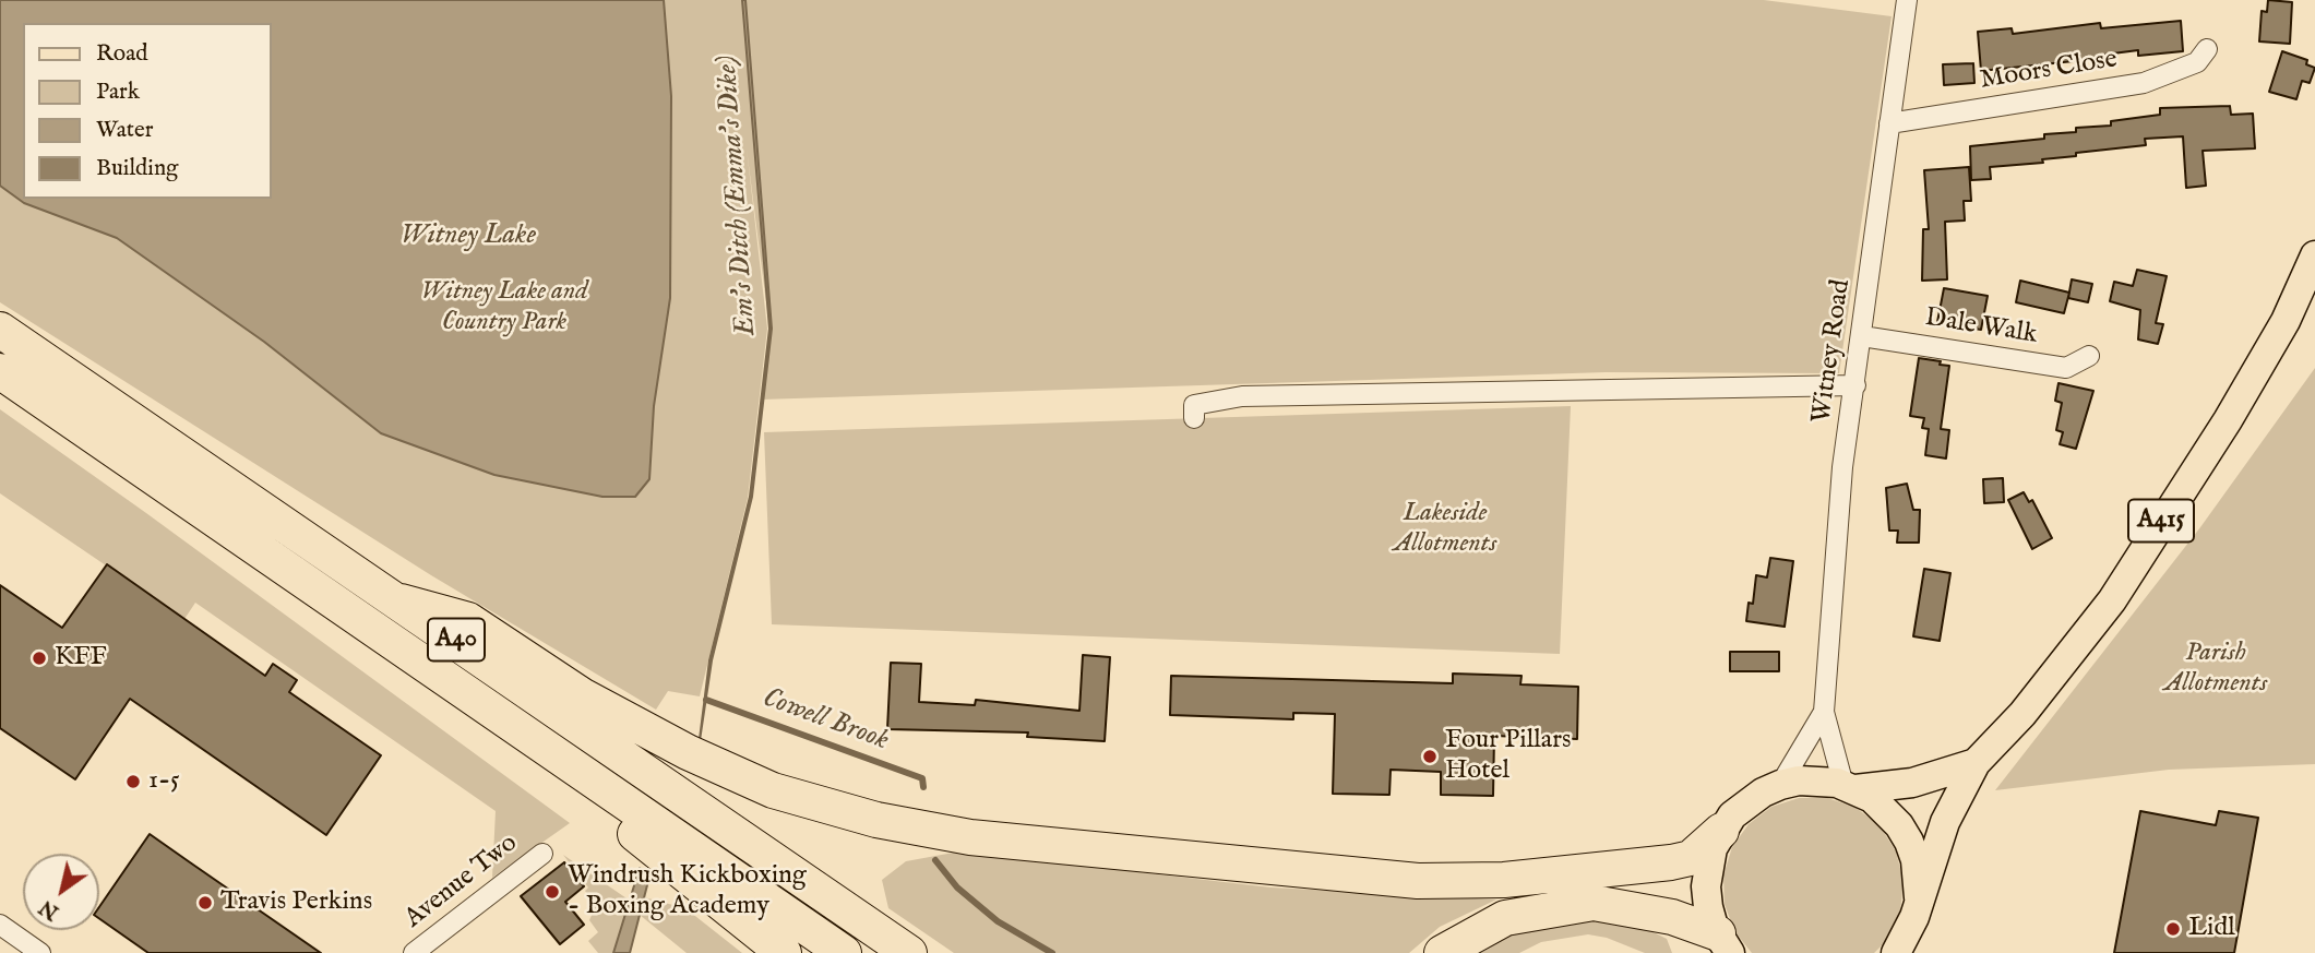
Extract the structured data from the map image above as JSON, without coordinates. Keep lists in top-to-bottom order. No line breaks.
{"streets":{"highway":["A40"],"main road":["A415"],"street":["Moors Close","Dale Walk","Witney Road","Avenue Two"]},"crossings":[["Moors Close","Witney Road"],["Dale Walk","Witney Road"],["Witney Road","A415"]],"water":["Em's Ditch (Emma's Dike)","Witney Lake","Cowell Brook"],"parks":["Witney Lake and Country Park","Lakeside Allotments","Parish Allotments"],"places":["KFF","Four Pillars Hotel","1-5","Windrush Kickboxing - Boxing Academy","Travis Perkins","Lidl"],"legend":["Road","Park","Water","Building"],"north":"bottom left"}
